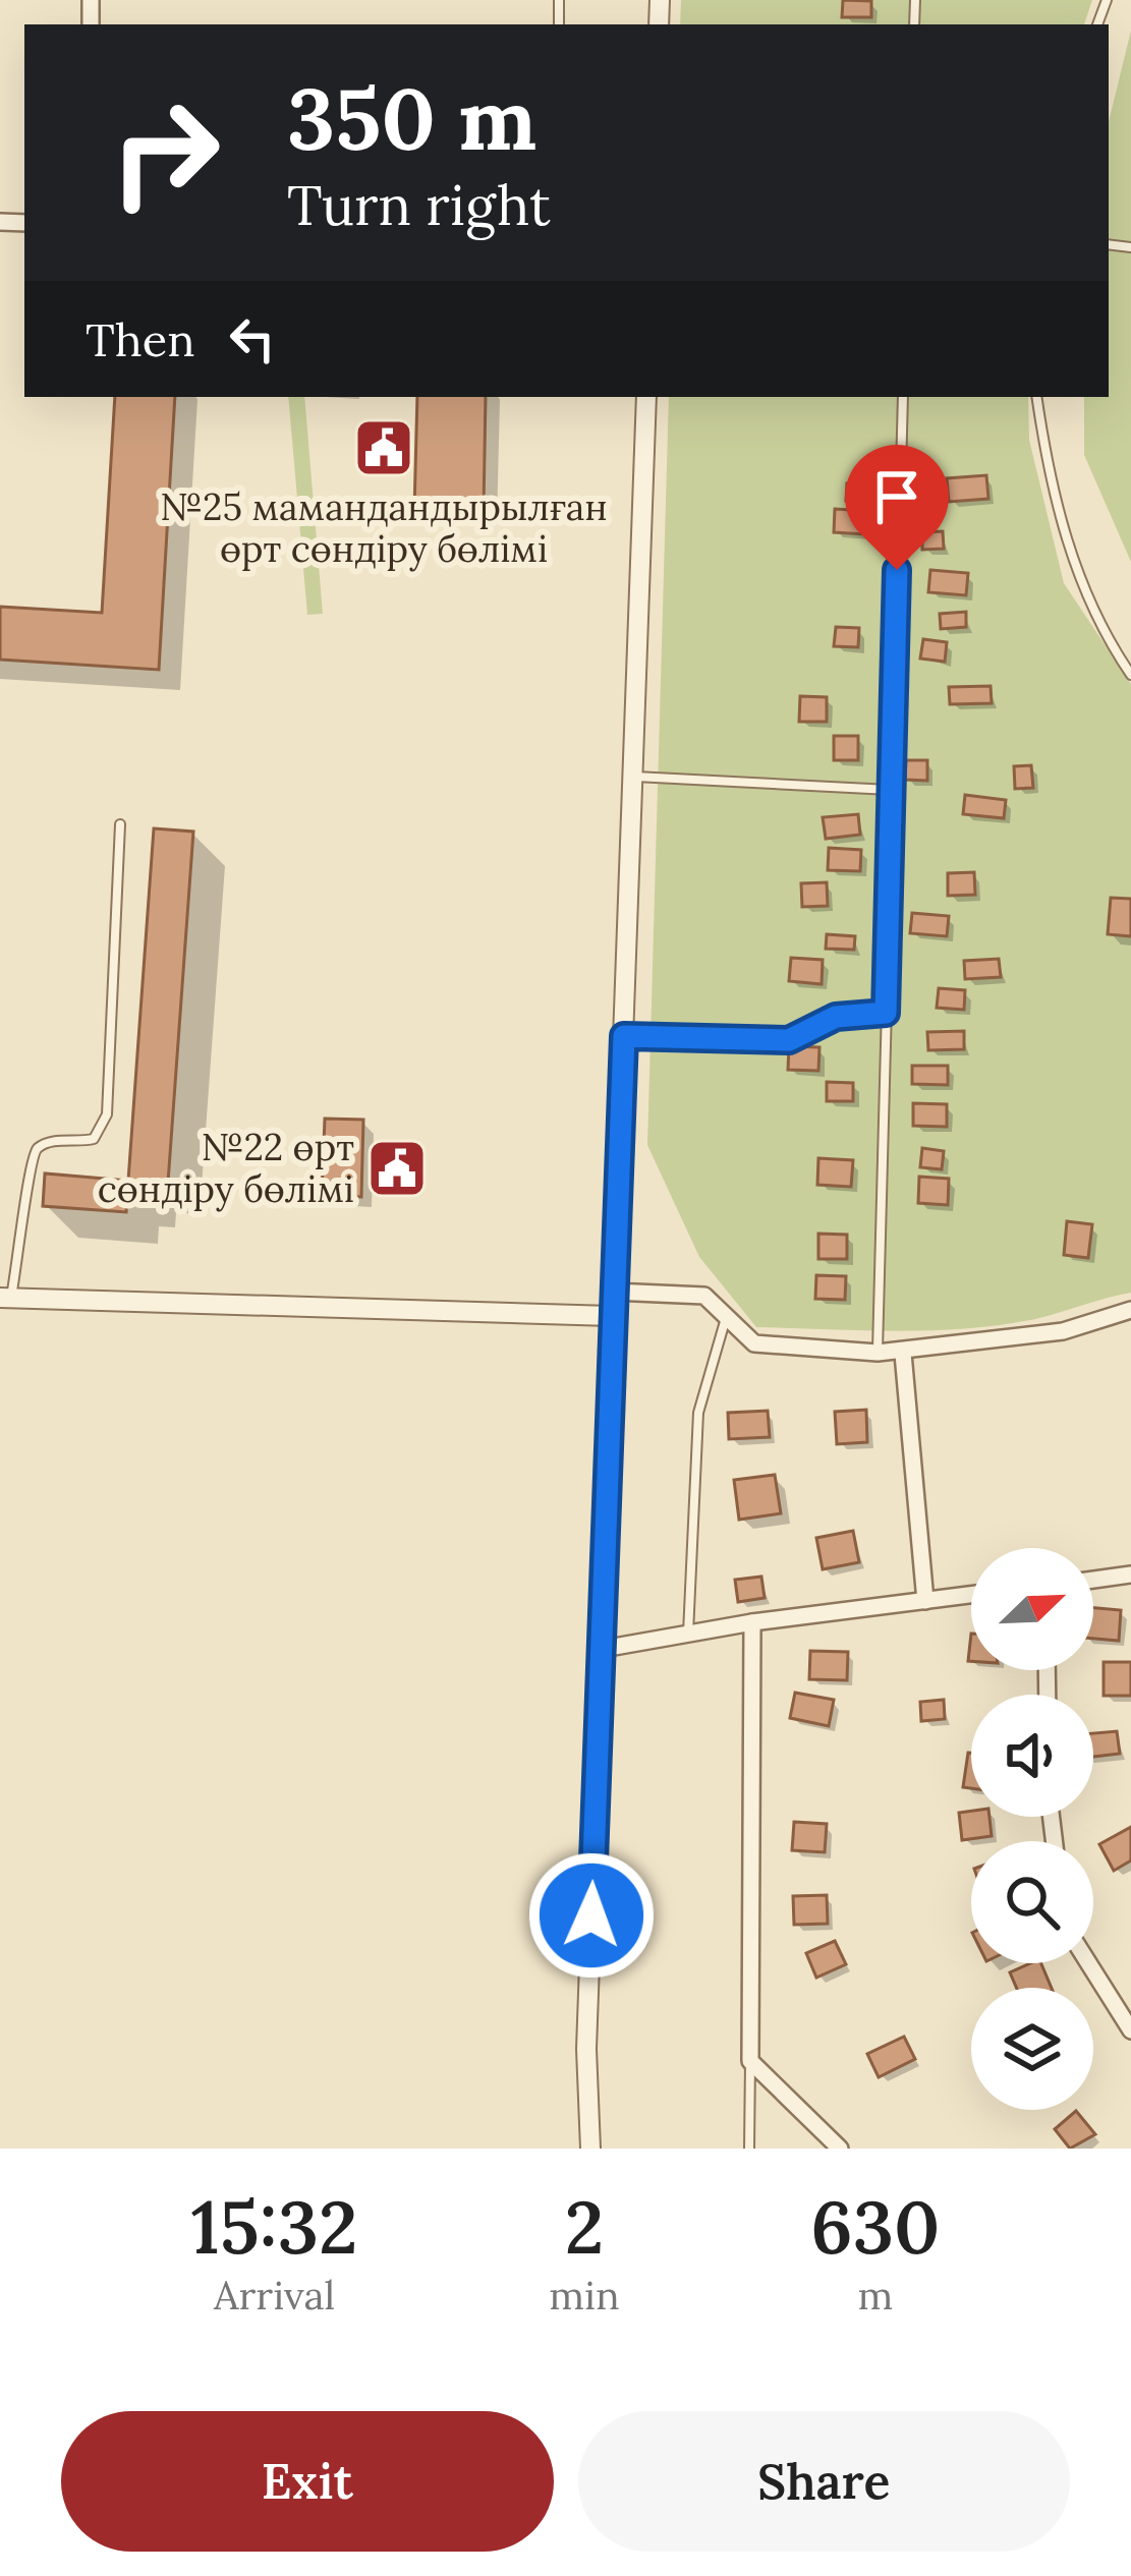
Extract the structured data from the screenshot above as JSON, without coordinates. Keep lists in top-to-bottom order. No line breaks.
{"places":{"public building":["№25 мамандандырылған өрт сөндіру бөлімі","№22 өрт сөндіру бөлімі"]},"north":"top right","page":{"turn":["350 m","Turn right"],"then":"Then","eta":["15:32","Arrival","2","min","630","m"],"buttons":["Exit","Share"]}}
